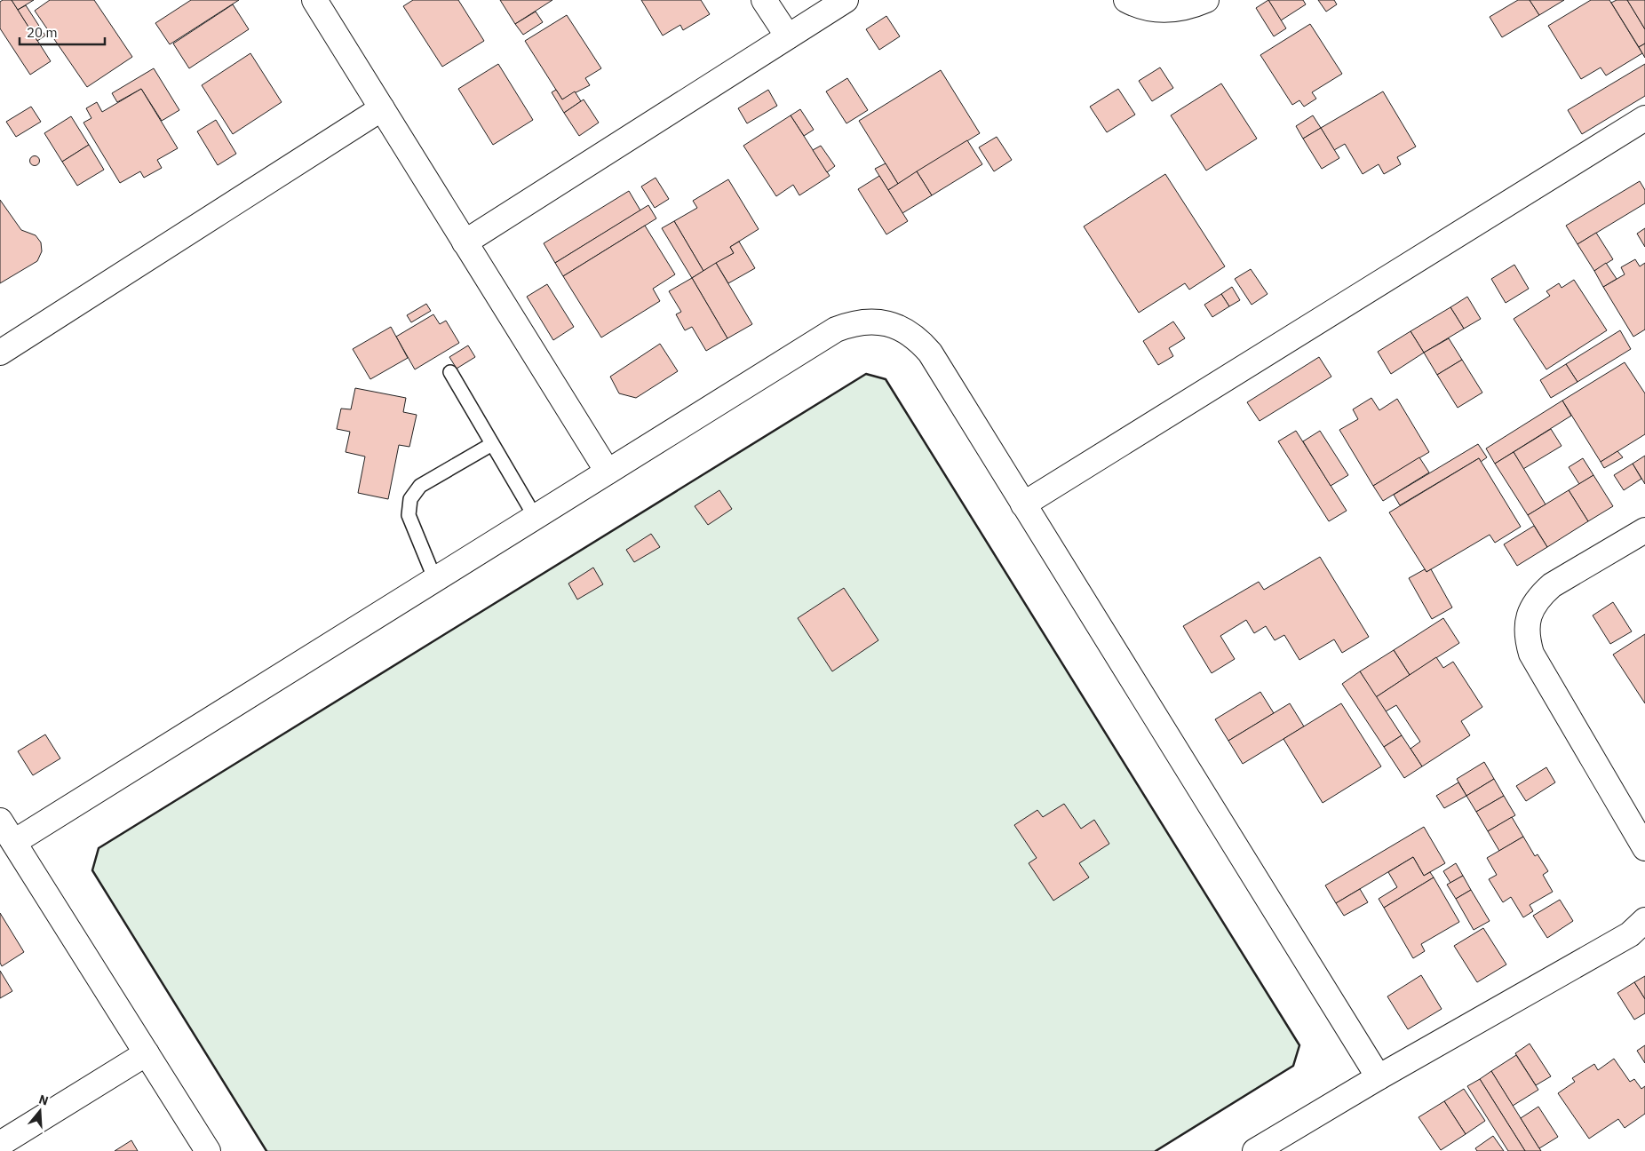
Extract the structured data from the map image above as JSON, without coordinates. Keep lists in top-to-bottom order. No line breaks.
{"scale_bar":"20 m","north":"top"}
